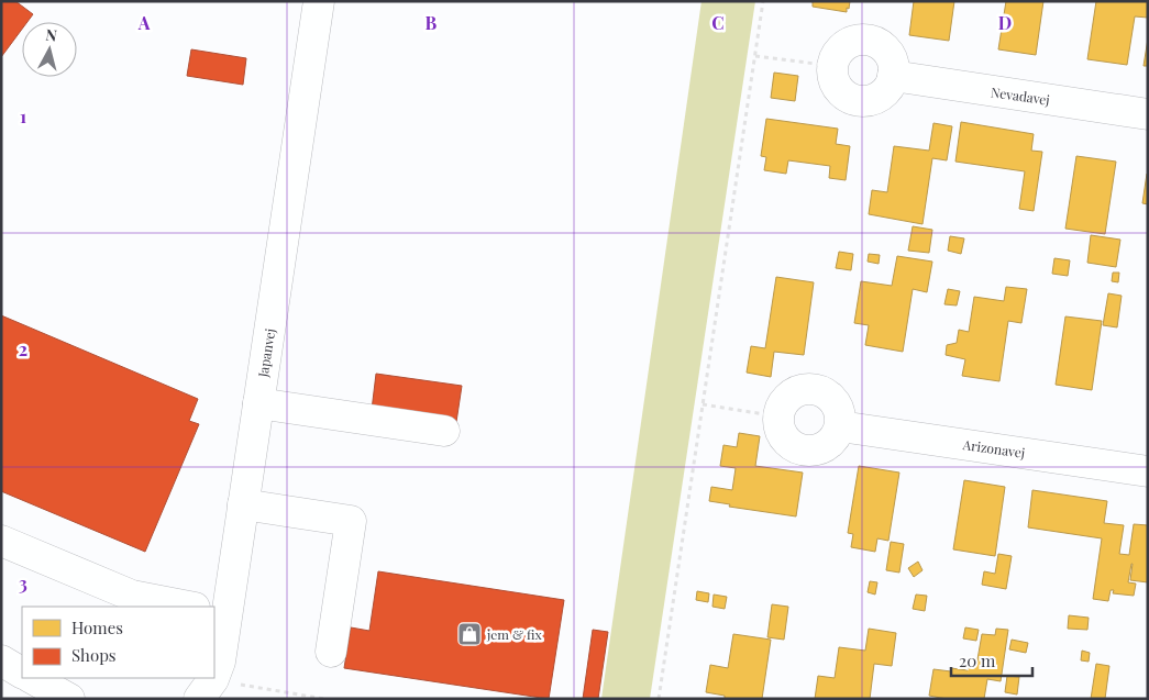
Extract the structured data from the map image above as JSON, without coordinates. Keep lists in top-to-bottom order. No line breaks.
{"streets":{"street":["Nevadavej","Japanvej","Arizonavej"]},"places":{"shop":["jem & fix"]},"legend":["Homes","Shops"],"scale_bar":"20 m","north":"top","grid":{"columns":["A","B","C","D"],"rows":["1","2","3"]}}
